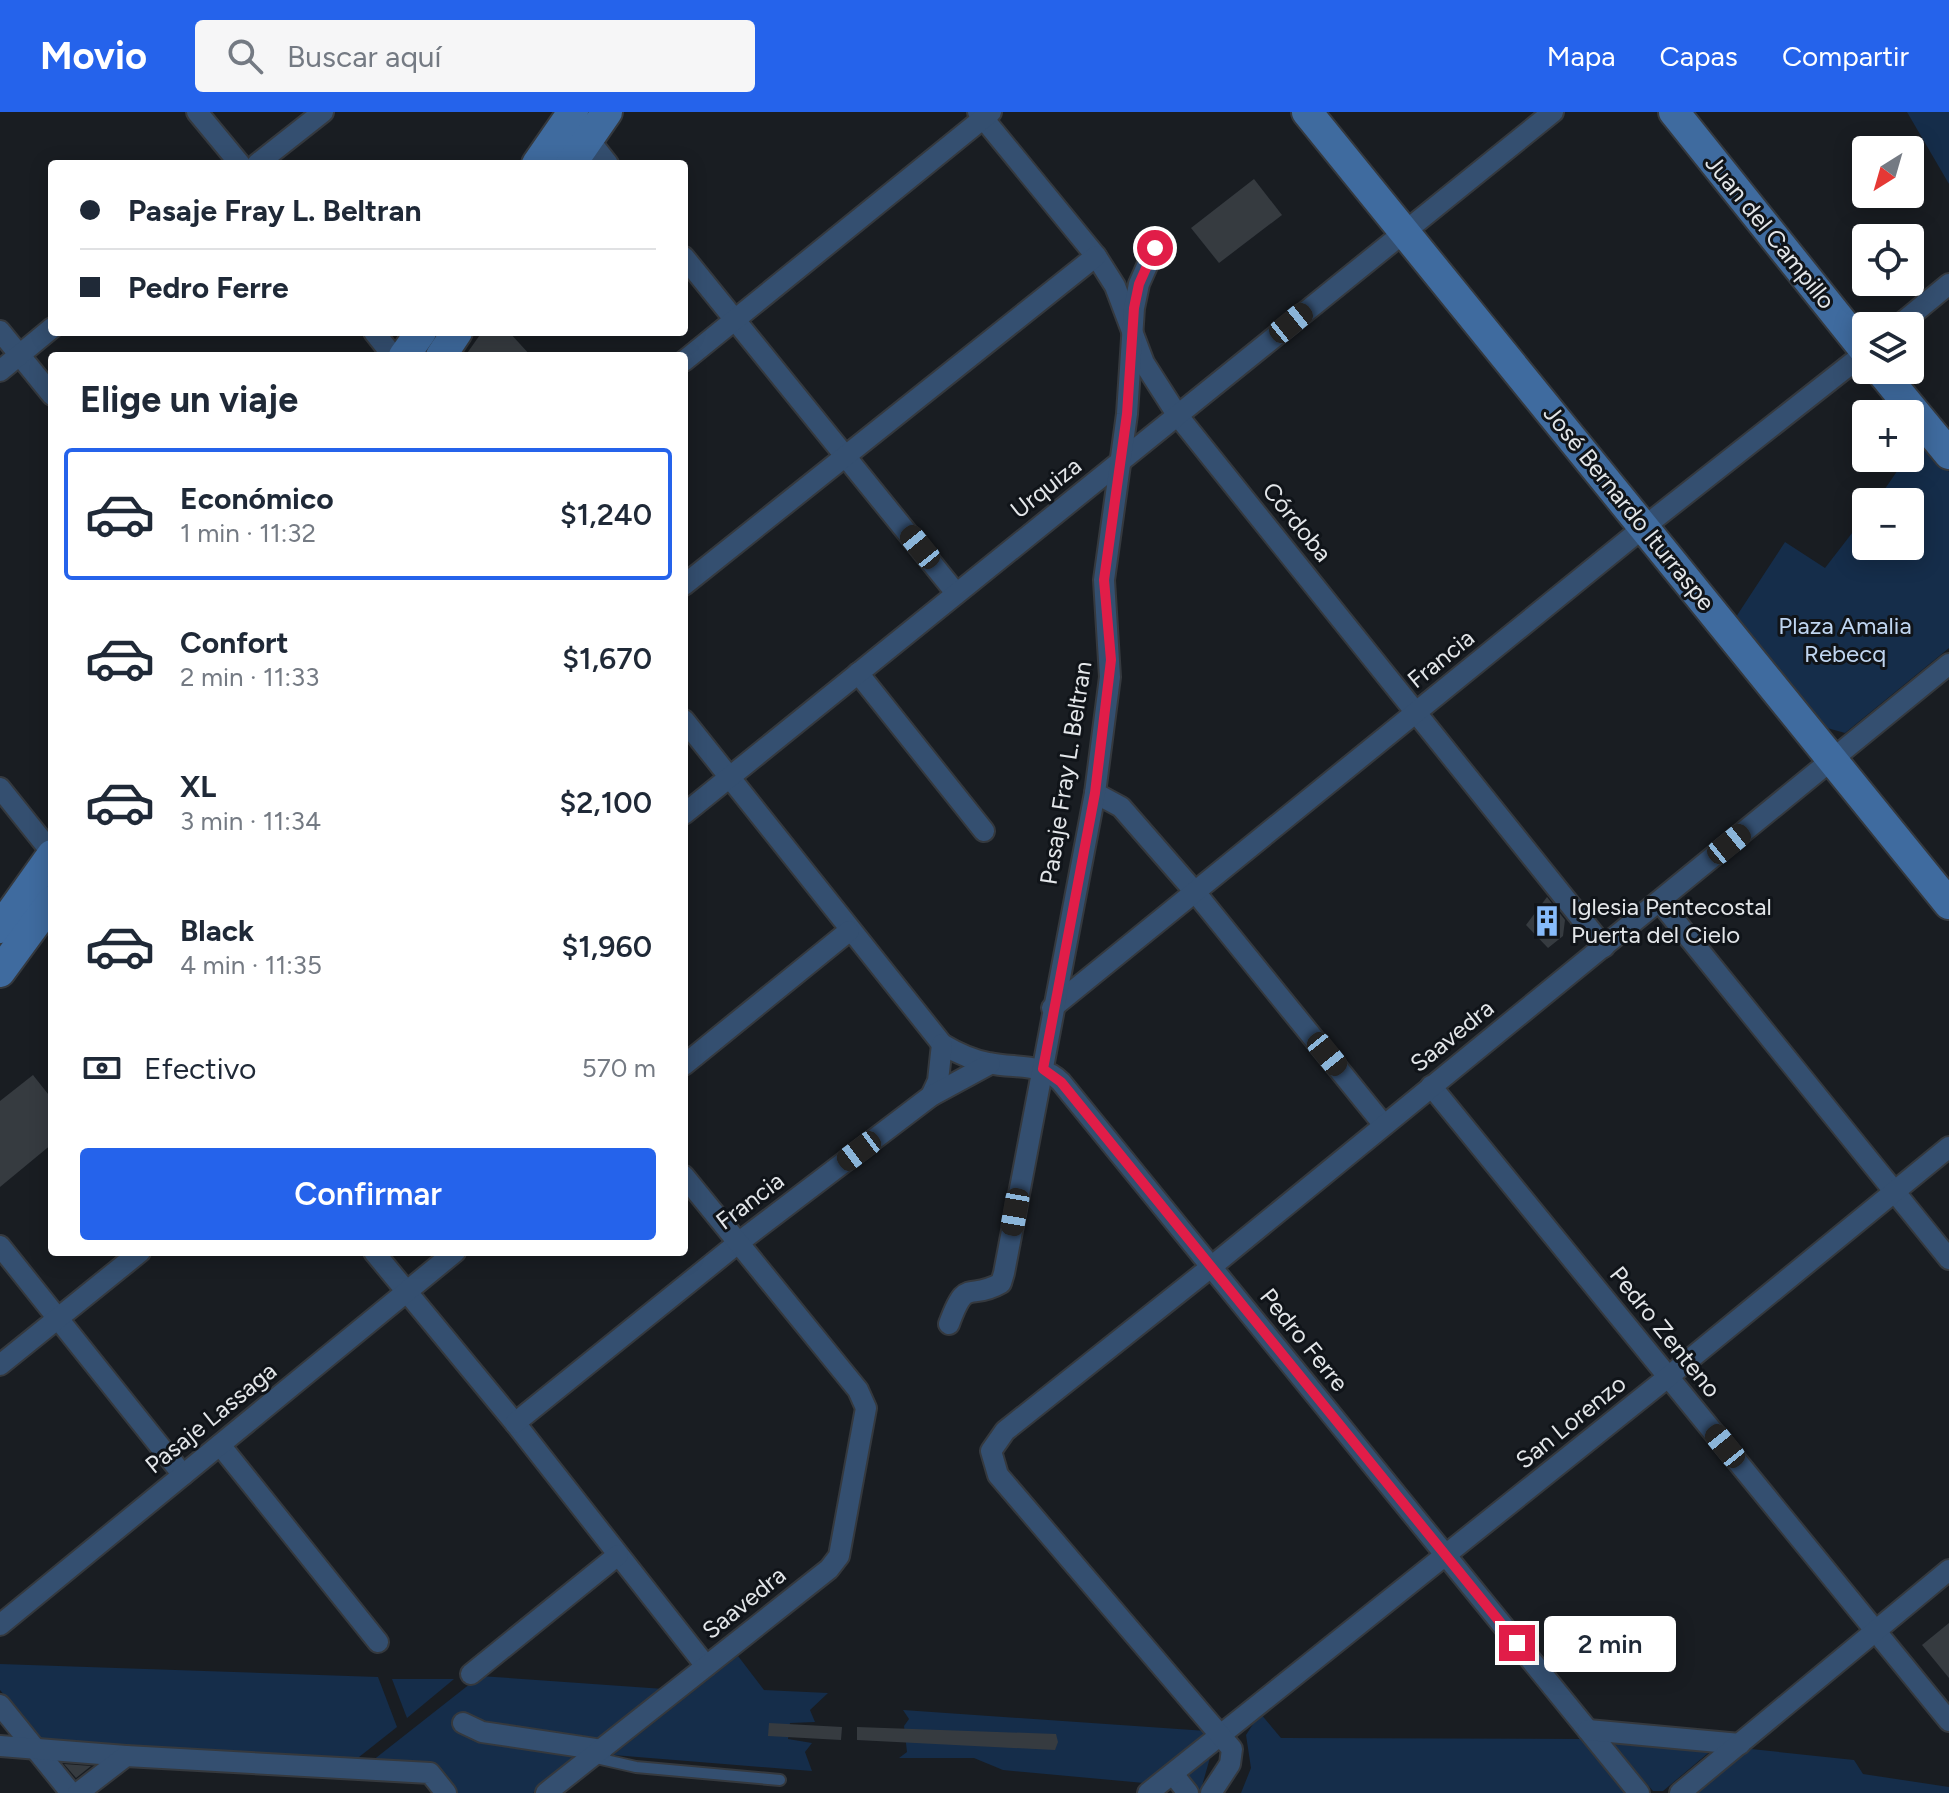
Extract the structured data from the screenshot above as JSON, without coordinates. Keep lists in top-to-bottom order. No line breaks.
{"streets":{"street":["Juan del Campillo","Urquiza","José Bernardo Iturraspe","Córdoba","Francia","Pasaje Fray L. Beltran","Saavedra","Pedro Zenteno","Pedro Ferre","Pasaje Lassaga","San Lorenzo"]},"crossings":[["Urquiza","José Bernardo Iturraspe"],["Urquiza","Córdoba"],["Urquiza","Pasaje Fray L. Beltran"],["José Bernardo Iturraspe","Francia"],["José Bernardo Iturraspe","Saavedra"],["Córdoba","Francia"],["Córdoba","Pasaje Fray L. Beltran"],["Córdoba","Saavedra"],["Francia","Pasaje Fray L. Beltran"],["Francia","Saavedra"],["Pasaje Fray L. Beltran","Pedro Ferre"],["Saavedra","Pedro Zenteno"],["Saavedra","Pedro Ferre"],["Saavedra","San Lorenzo"],["Pedro Zenteno","San Lorenzo"],["Pedro Ferre","San Lorenzo"]],"parks":["Plaza Amalia Rebecq"],"places":{"building":["Iglesia Pentecostal Puerta del Cielo"]},"north":"bottom left","page":{"header":"Movio","search":"Buscar aquí","nav":["Mapa","Capas","Compartir"],"map_buttons":["+","−"],"banner":["Pasaje Fray L. Beltran","Pedro Ferre"],"heading":"Elige un viaje","list":[{"name":"Económico","note":"1 min · 11:32","value":"$1,240"},{"name":"Confort","note":"2 min · 11:33","value":"$1,670"},{"name":"XL","note":"3 min · 11:34","value":"$2,100"},{"name":"Black","note":"4 min · 11:35","value":"$1,960"}],"pay":["Efectivo","570 m"],"buttons":"Confirmar","bubble":"2 min"}}
